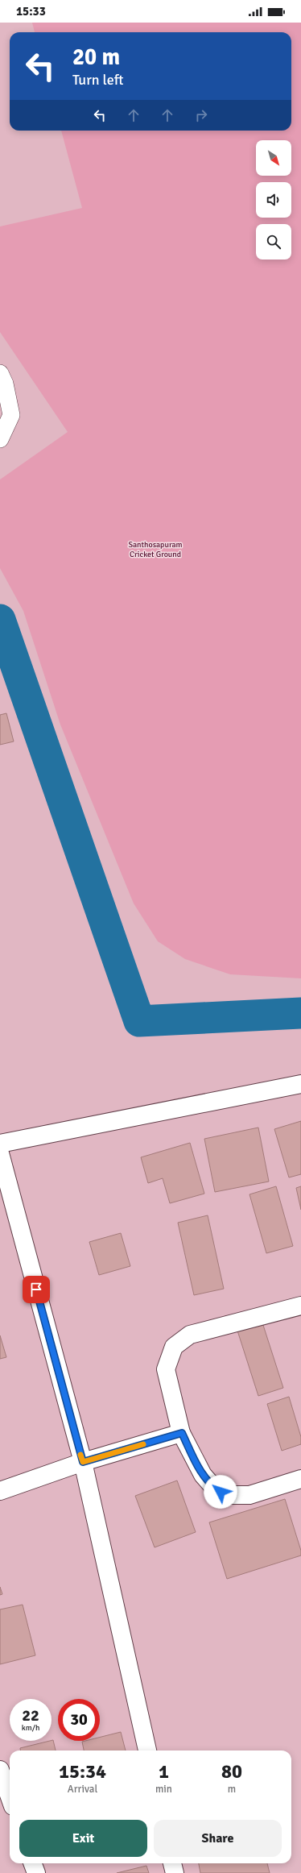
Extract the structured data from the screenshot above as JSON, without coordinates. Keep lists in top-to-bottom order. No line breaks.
{"parks":["Santhosapuram Cricket Ground"],"north":"bottom right","page":{"status":"15:33","turn":["20 m","Turn left"],"speed":"22 km/h","limit":"30","eta":["15:34","Arrival","1","min","80","m"],"buttons":["Exit","Share"]}}
